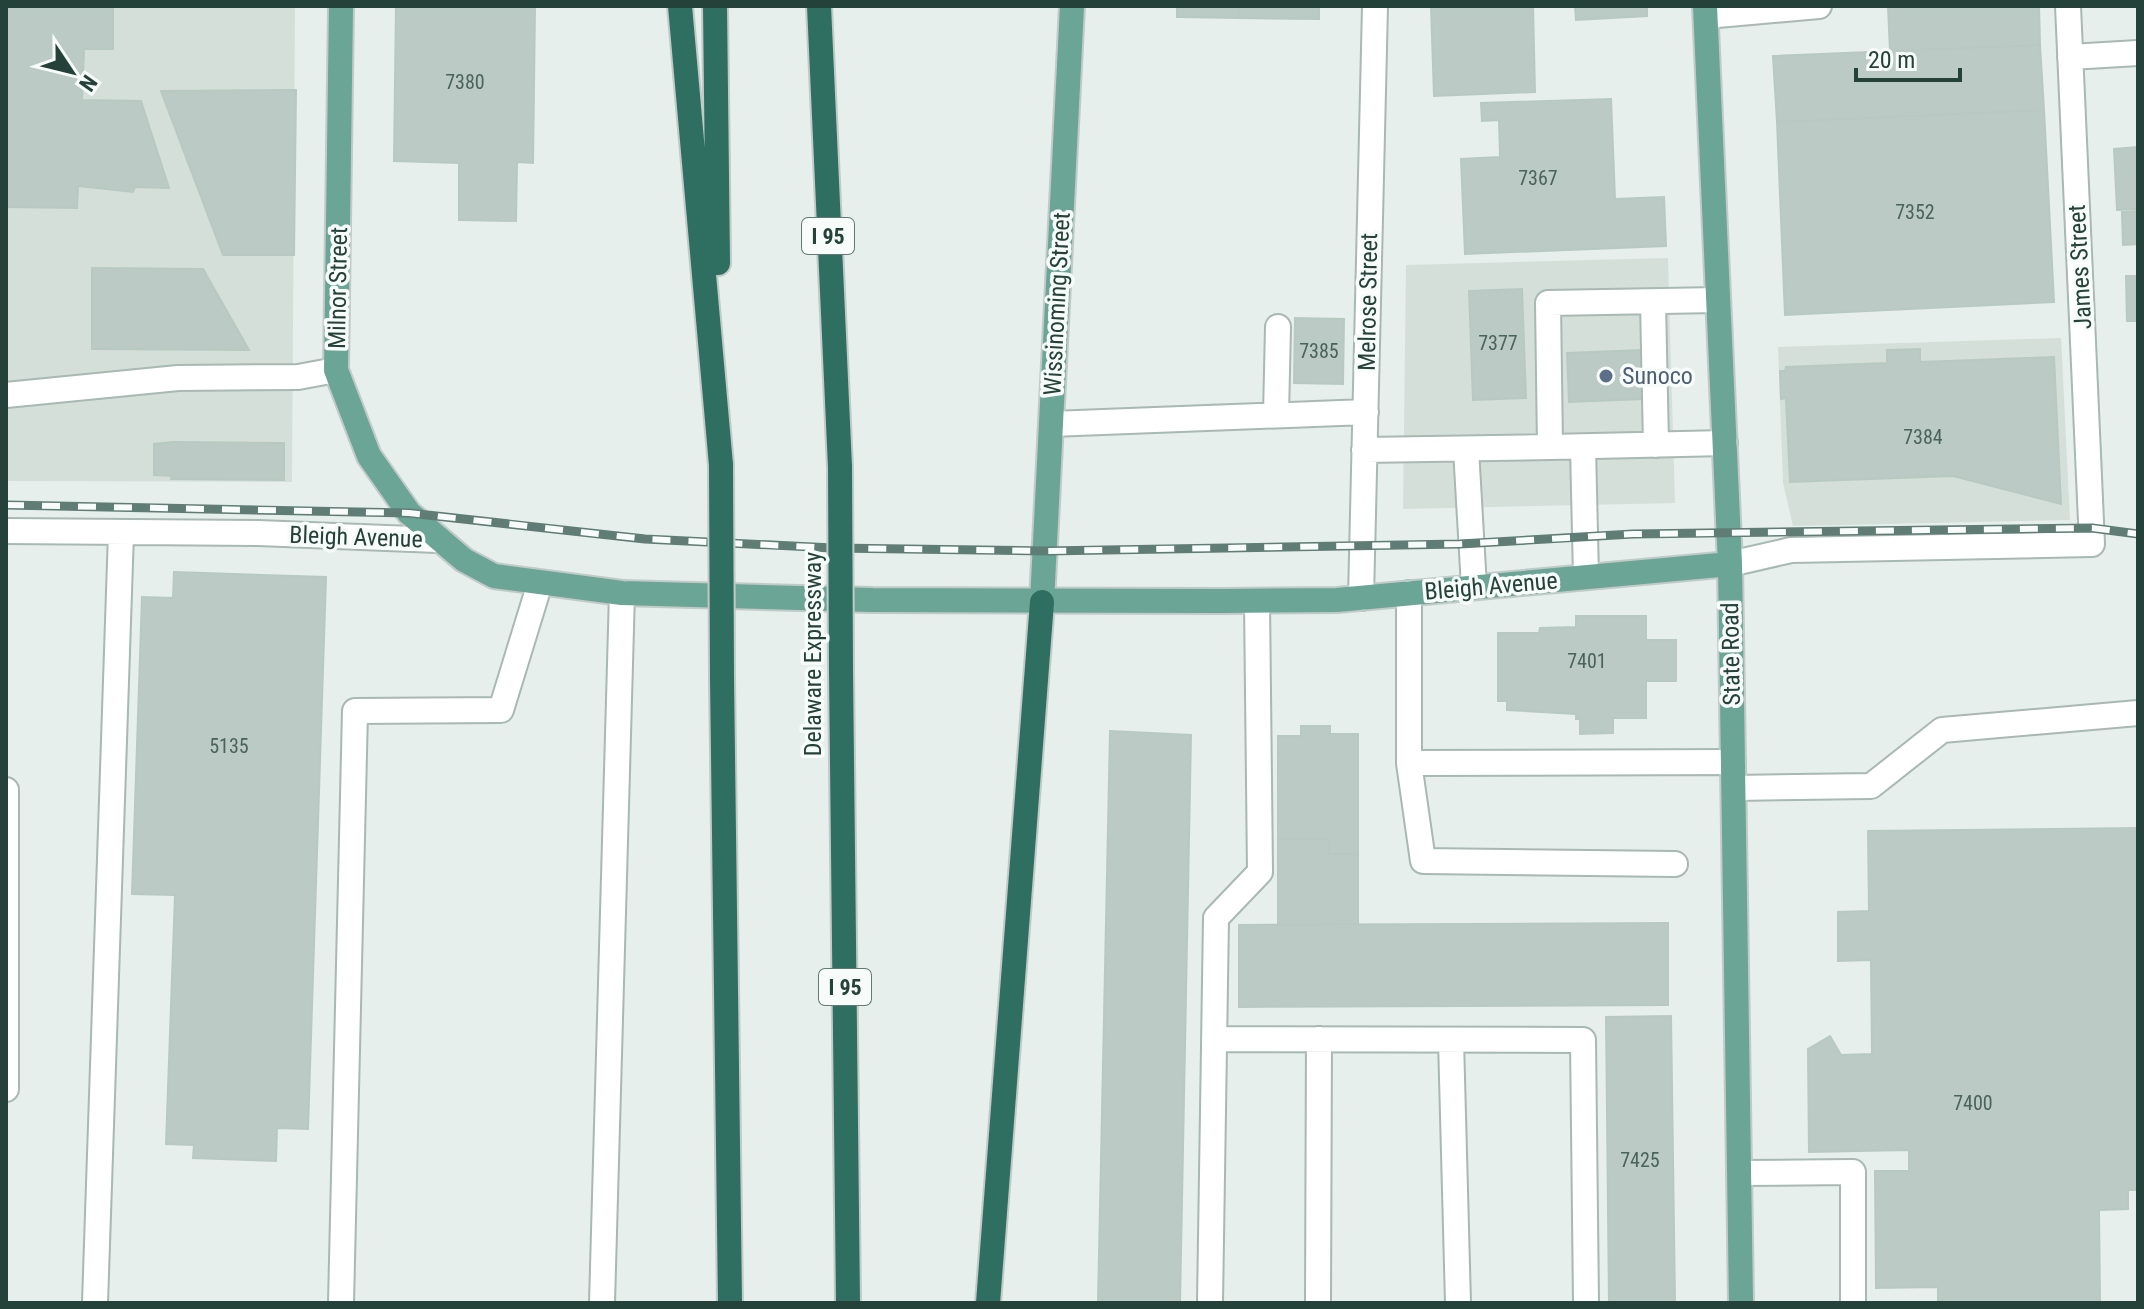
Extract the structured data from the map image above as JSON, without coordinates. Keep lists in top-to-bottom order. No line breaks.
{"streets":{"highway":["I 95","Delaware Expressway"],"main road":["Milnor Street","Wissinoming Street","Bleigh Avenue","State Road"],"street":["James Street","Melrose Street"]},"crossings":[["James Street","Bleigh Avenue"],["Milnor Street","Bleigh Avenue"],["Melrose Street","Bleigh Avenue"],["Wissinoming Street","Bleigh Avenue"],["Bleigh Avenue","State Road"]],"places":["Sunoco"],"house_numbers":["7380","7367","7352","7377","7385","7384","7401","5135","7400","7425"],"scale_bar":"20 m","north":"bottom right"}
